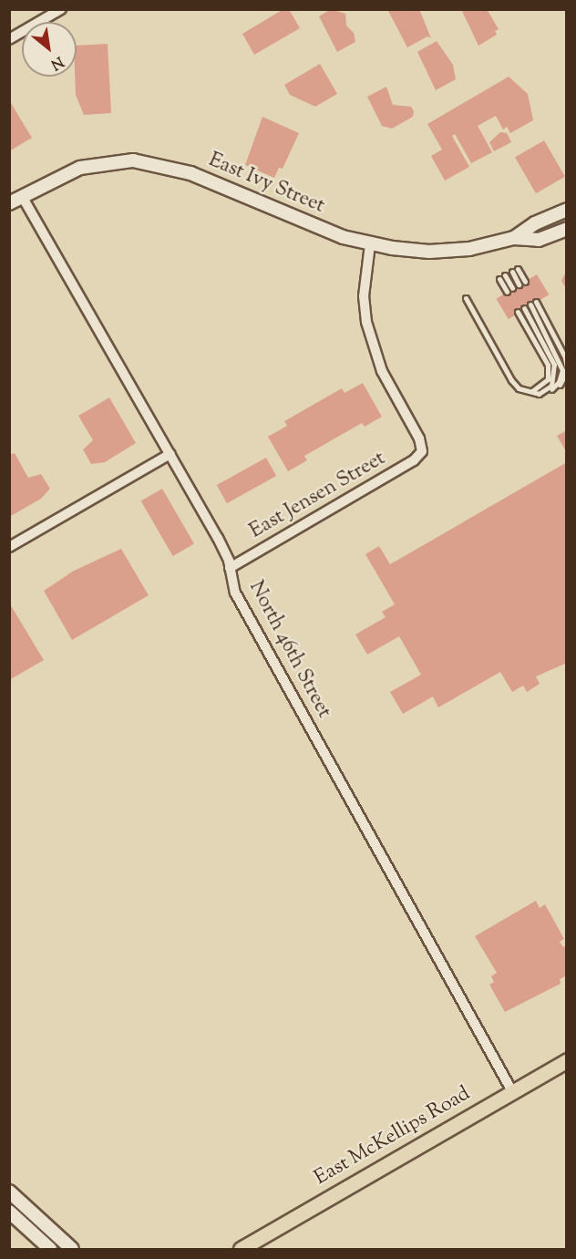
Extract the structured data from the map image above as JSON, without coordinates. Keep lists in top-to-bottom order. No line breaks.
{"streets":{"main road":["East McKellips Road"],"street":["East Ivy Street","East Jensen Street","North 46th Street"]},"crossings":[["East Ivy Street","East Jensen Street"],["East Ivy Street","North 46th Street"],["East Jensen Street","North 46th Street"],["North 46th Street","East McKellips Road"]],"north":"bottom right"}
